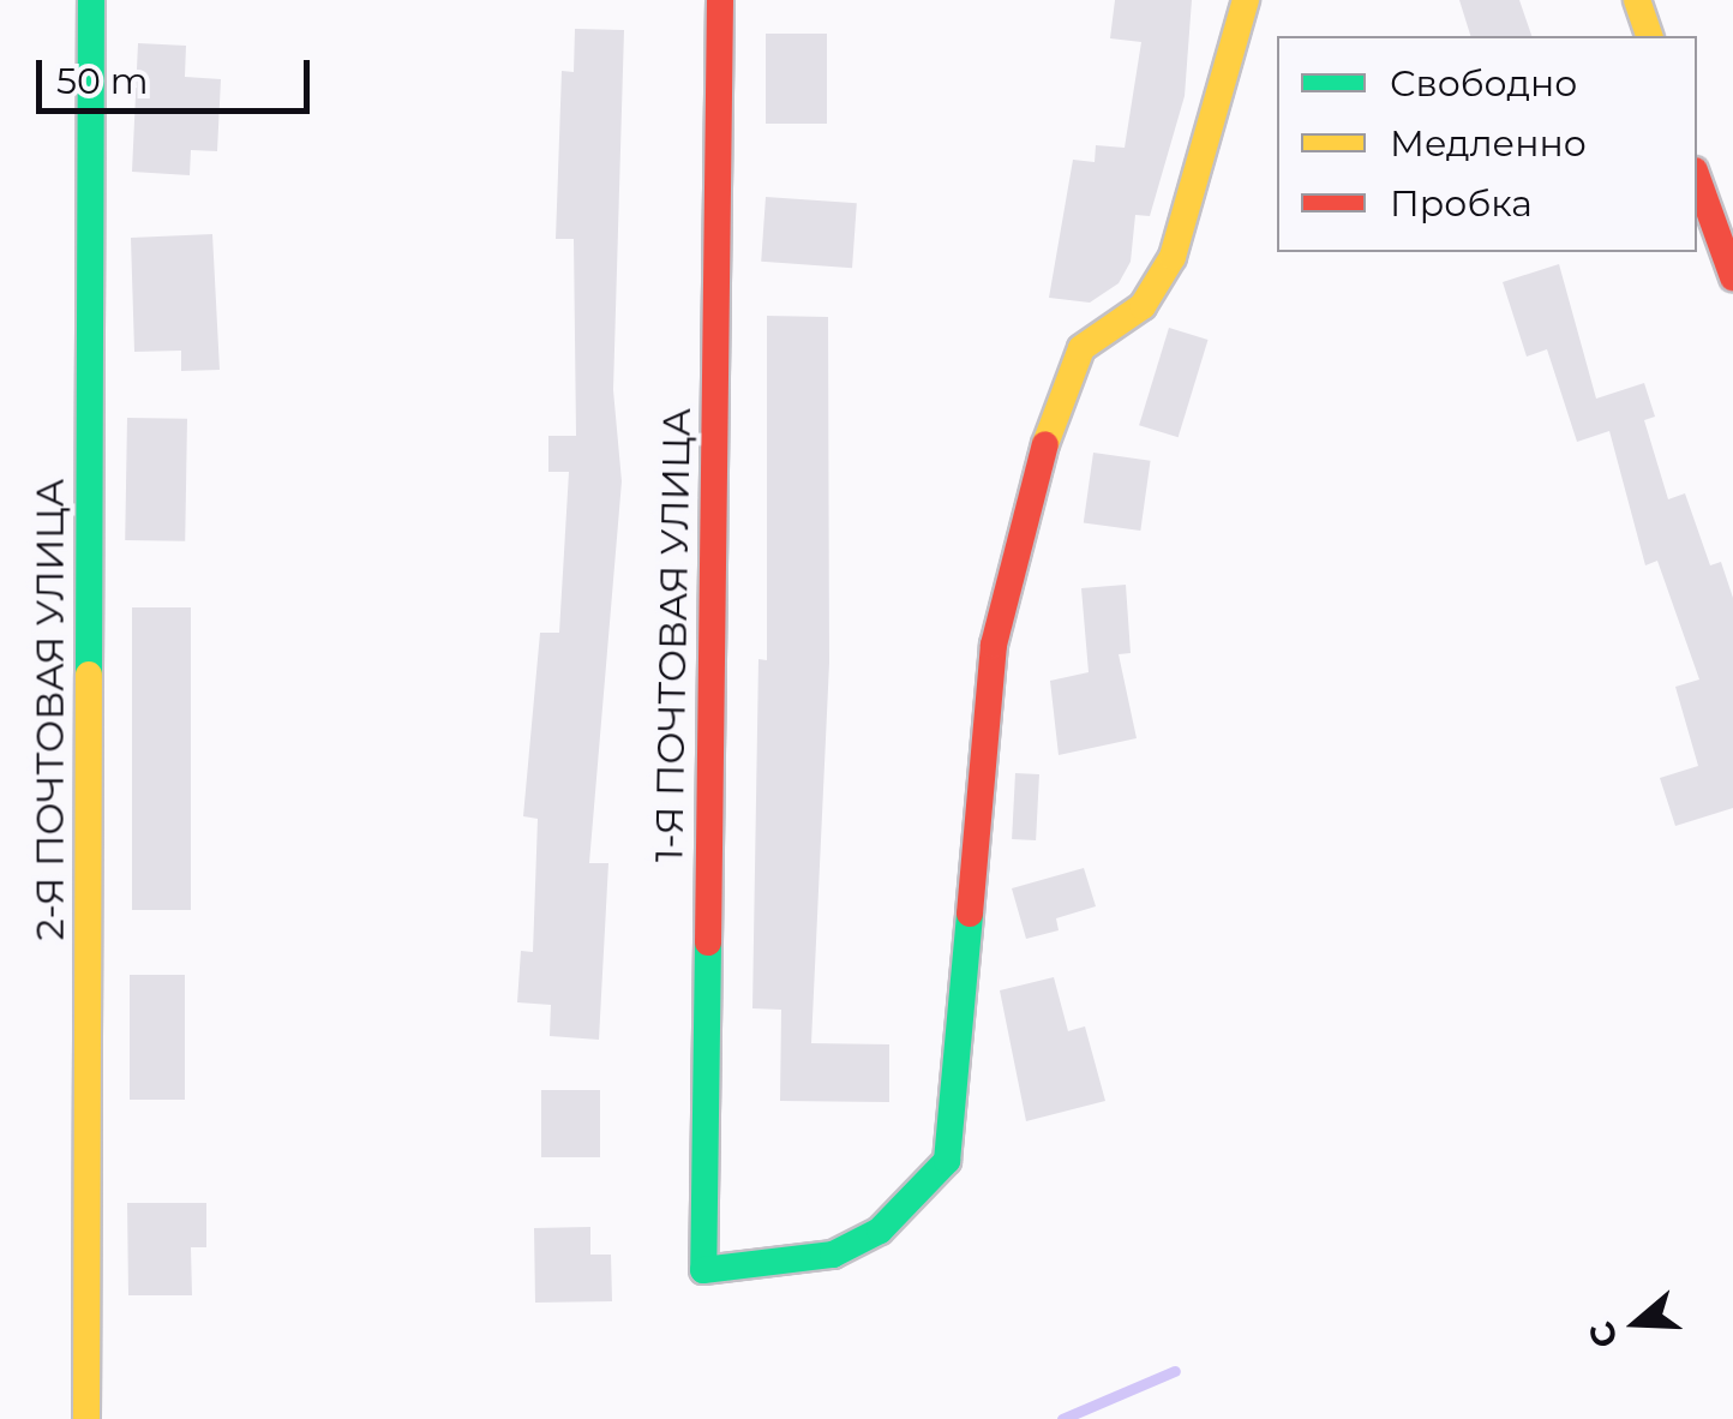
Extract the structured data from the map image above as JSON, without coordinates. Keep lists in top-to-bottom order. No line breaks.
{"streets":{"street":["1-Я ПОЧТОВАЯ УЛИЦА","2-Я ПОЧТОВАЯ УЛИЦА"]},"legend":["Свободно","Медленно","Пробка"],"scale_bar":"50 m","north":"left"}
